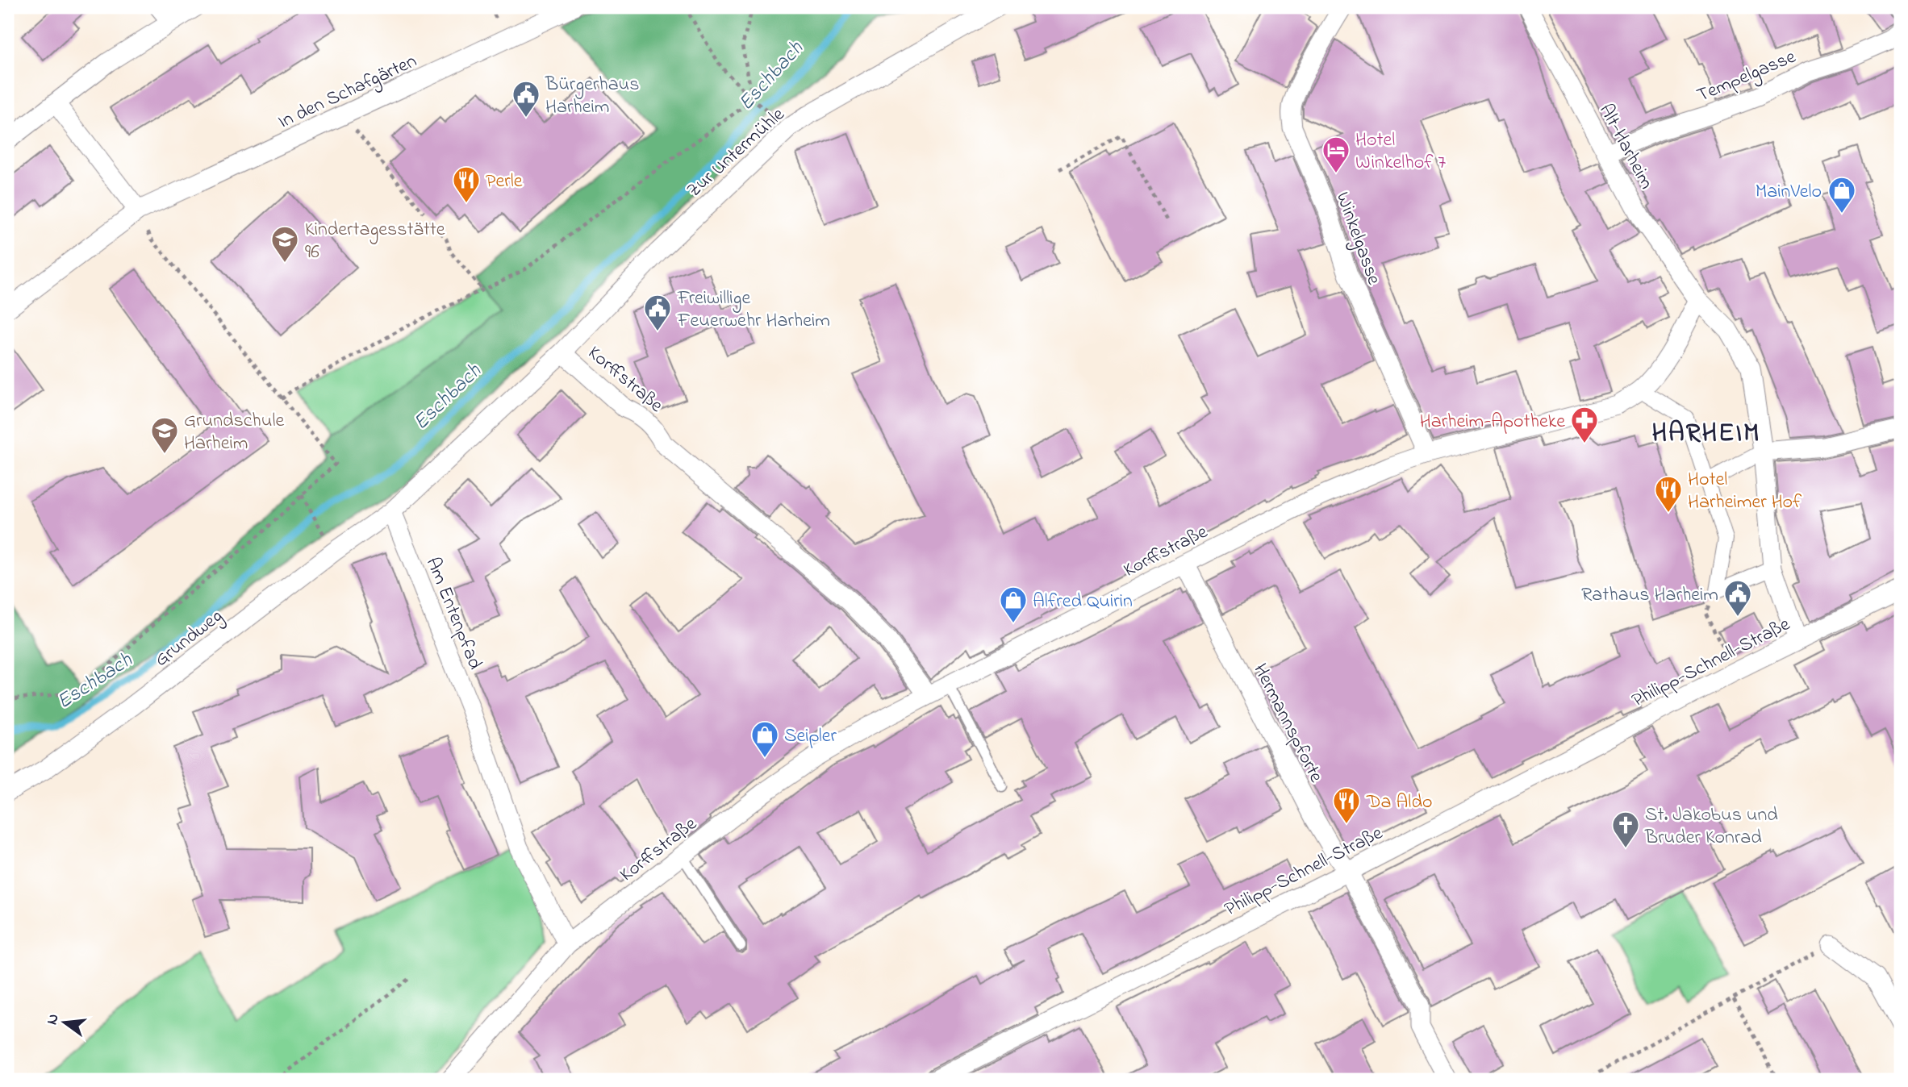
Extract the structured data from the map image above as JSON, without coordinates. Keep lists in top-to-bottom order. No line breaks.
{"streets":{"street":["Tempelgasse","In den Schafgärten","Alt-Harheim","Zur Untermühle","Winkelgasse","Korffstraße","Am Entenpfad","Grundweg","Philipp-Schnell-Straße","Hermannspforte"]},"crossings":[["Tempelgasse","Alt-Harheim"],["Alt-Harheim","Philipp-Schnell-Straße"],["Zur Untermühle","Korffstraße"],["Winkelgasse","Korffstraße"],["Korffstraße","Am Entenpfad"],["Korffstraße","Hermannspforte"],["Am Entenpfad","Grundweg"],["Philipp-Schnell-Straße","Hermannspforte"]],"districts":["HARHEIM"],"water":["Eschbach"],"places":{"public building":["Bürgerhaus Harheim","Freiwillige Feuerwehr Harheim","Rathaus Harheim"],"hotel":["Hotel Winkelhof 7"],"restaurant":["Perle","Hotel Harheimer Hof","Da Aldo"],"shop":["MainVelo","Alfred Quirin","Seipler"],"school or university":["Kindertagesstätte 96","Grundschule Harheim"],"pharmacy":["Harheim-Apotheke"],"church":["St. Jakobus und Bruder Konrad"]},"north":"left"}
